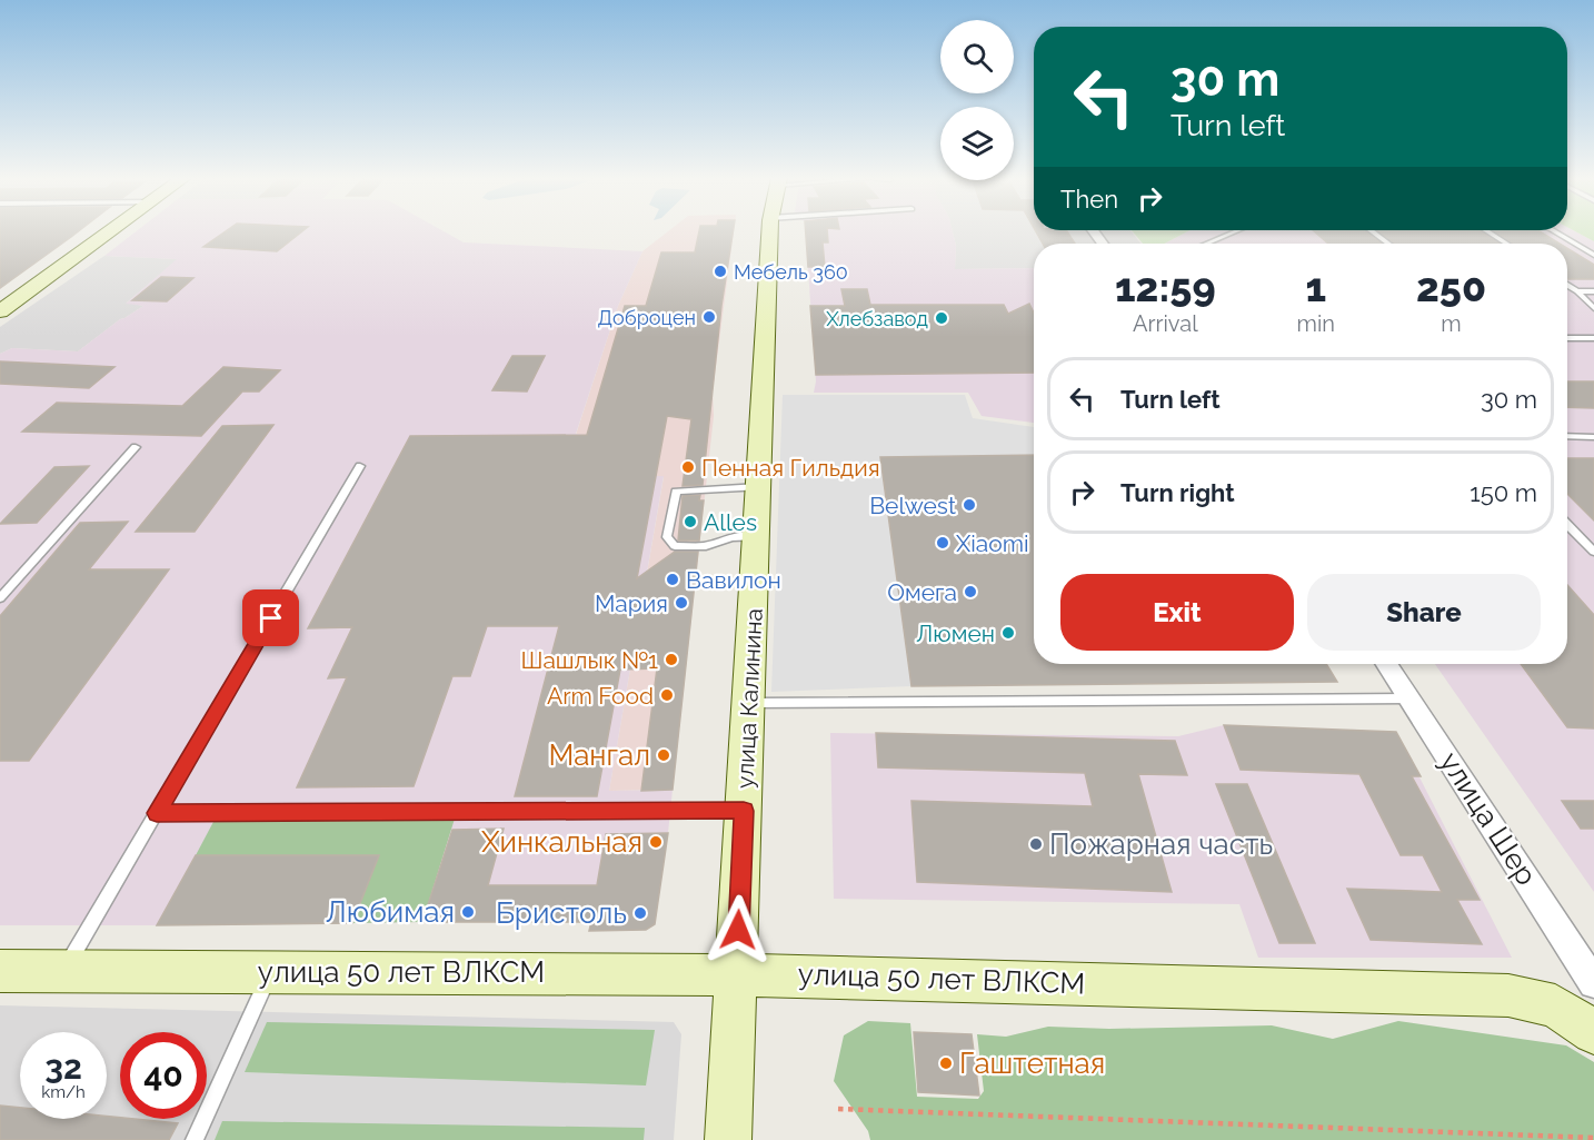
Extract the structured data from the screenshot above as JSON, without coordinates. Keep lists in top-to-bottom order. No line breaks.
{"streets":{"street":["улица Калинина","улица Шер","улица 50 лет ВЛКСМ"]},"crossings":[["улица Калинина","улица 50 лет ВЛКСМ"]],"places":["Мебель 360","Доброцен","Хлебзавод","Пенная Гильдия","Belwest","Alles","Xiaomi","Вавилон","Омега","Мария","Люмен","Шашлык №1","Arm Food","Мангал","Хинкальная","Пожарная часть","Любимая","Бристоль","Гаштетная"],"page":{"turn":["30 m","Turn left"],"then":"Then","eta":["12:59","Arrival","1","min","250","m"],"list":[{"name":"Turn left","value":"30 m"},{"name":"Turn right","value":"150 m"}],"buttons":["Exit","Share"],"speed":"32 km/h","limit":"40"}}
